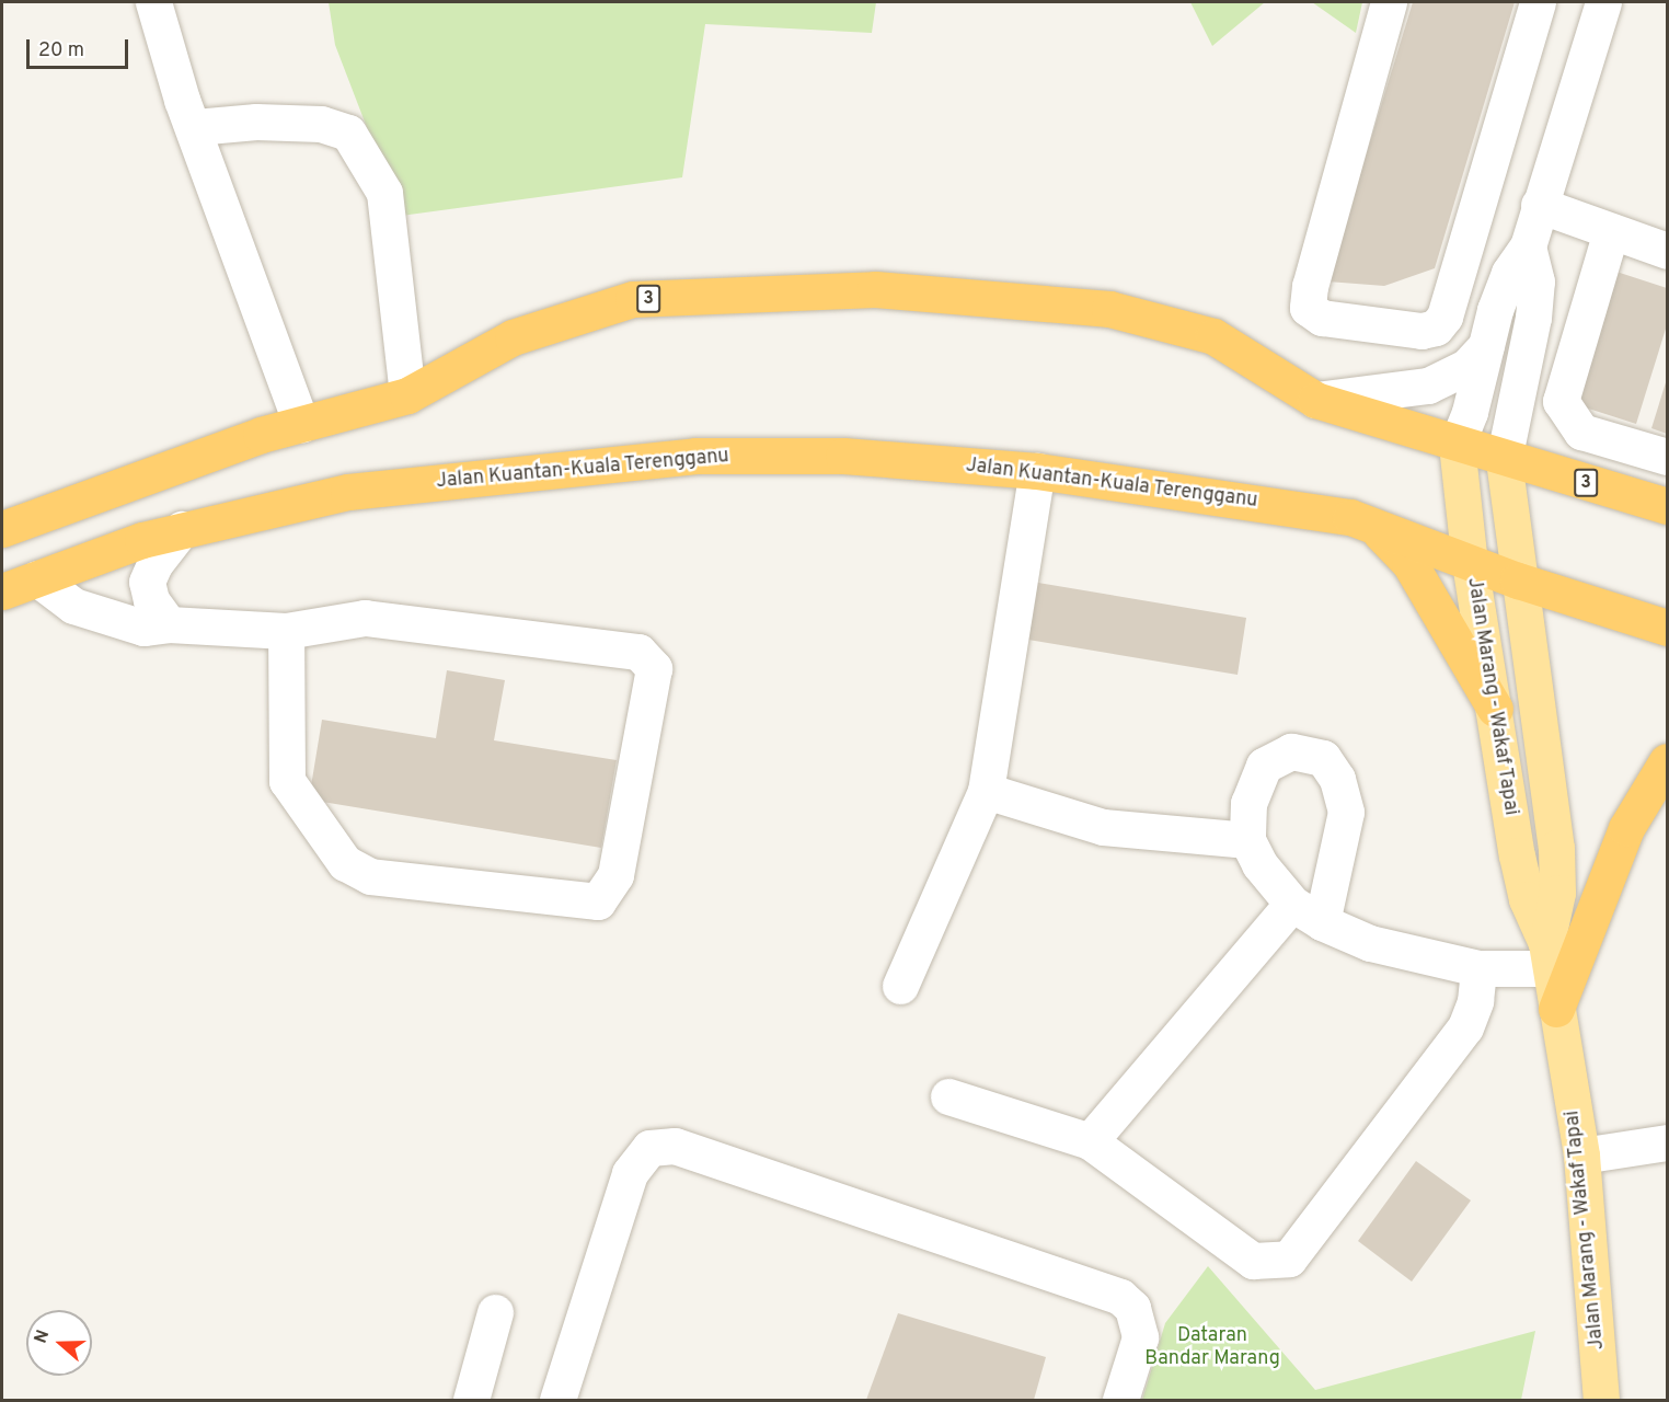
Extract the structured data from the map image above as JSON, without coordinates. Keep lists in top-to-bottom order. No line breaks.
{"streets":{"highway":["3","Jalan Kuantan-Kuala Terengganu"],"main road":["Jalan Marang - Wakaf Tapai"]},"crossings":[["3","Jalan Marang - Wakaf Tapai"],["Jalan Kuantan-Kuala Terengganu","Jalan Marang - Wakaf Tapai"]],"parks":["Dataran Bandar Marang"],"scale_bar":"20 m","north":"left"}
